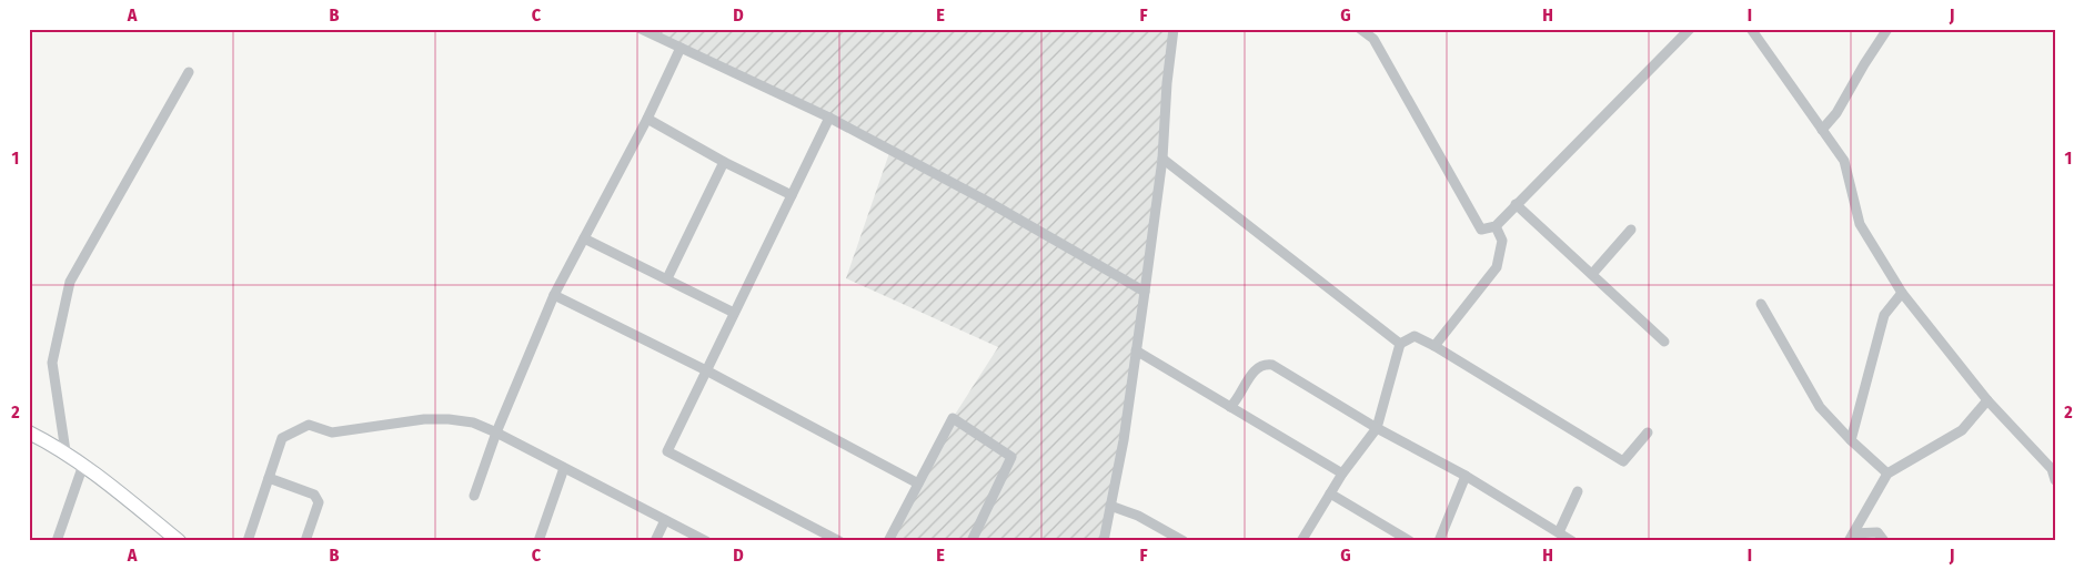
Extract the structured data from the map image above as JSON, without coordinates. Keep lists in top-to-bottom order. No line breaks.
{"grid":{"columns":["A","B","C","D","E","F","G","H","I","J"],"rows":["1","2"]}}
